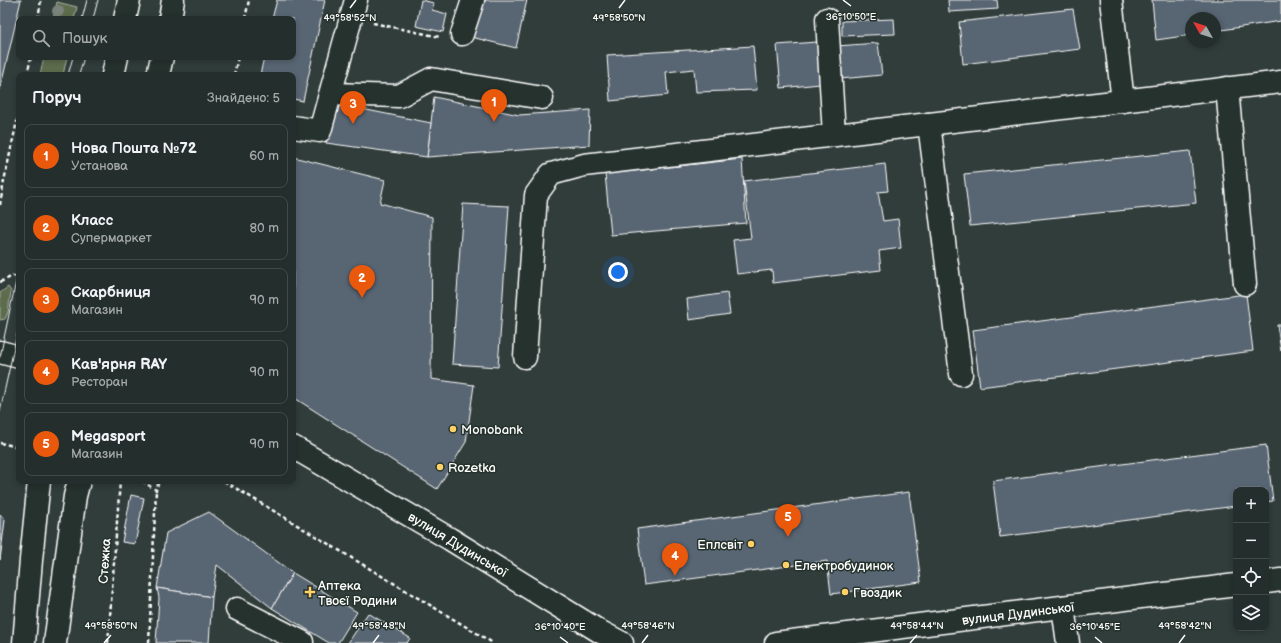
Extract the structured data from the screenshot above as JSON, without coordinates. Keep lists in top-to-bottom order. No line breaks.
{"streets":{"main road":["вулиця Дудинської"],"path":["Стежка"]},"places":{"other":["Monobank","Rozetka","Еплсвіт","Електробудинок","Гвоздик"],"health":["Аптека Твоєї Родини"]},"north":"top left","page":{"search":"Пошук","heading":["Поруч","Знайдено: 5"],"pins":["1","3","2","5","4"],"list":[{"mark":"1","name":"Нова Пошта №72","note":"Установа","value":"60 m"},{"mark":"2","name":"Класс","note":"Супермаркет","value":"80 m"},{"mark":"3","name":"Скарбниця","note":"Магазин","value":"90 m"},{"mark":"4","name":"Кав'ярня RAY","note":"Ресторан","value":"90 m"},{"mark":"5","name":"Megasport","note":"Магазин","value":"90 m"}],"map_buttons":["+","−"]},"coordinates":["36°10'50\"E","49°58'52\"N","49°58'50\"N","49°58'48\"N","49°58'46\"N","49°58'44\"N","49°58'42\"N","36°10'40\"E","36°10'45\"E"]}
